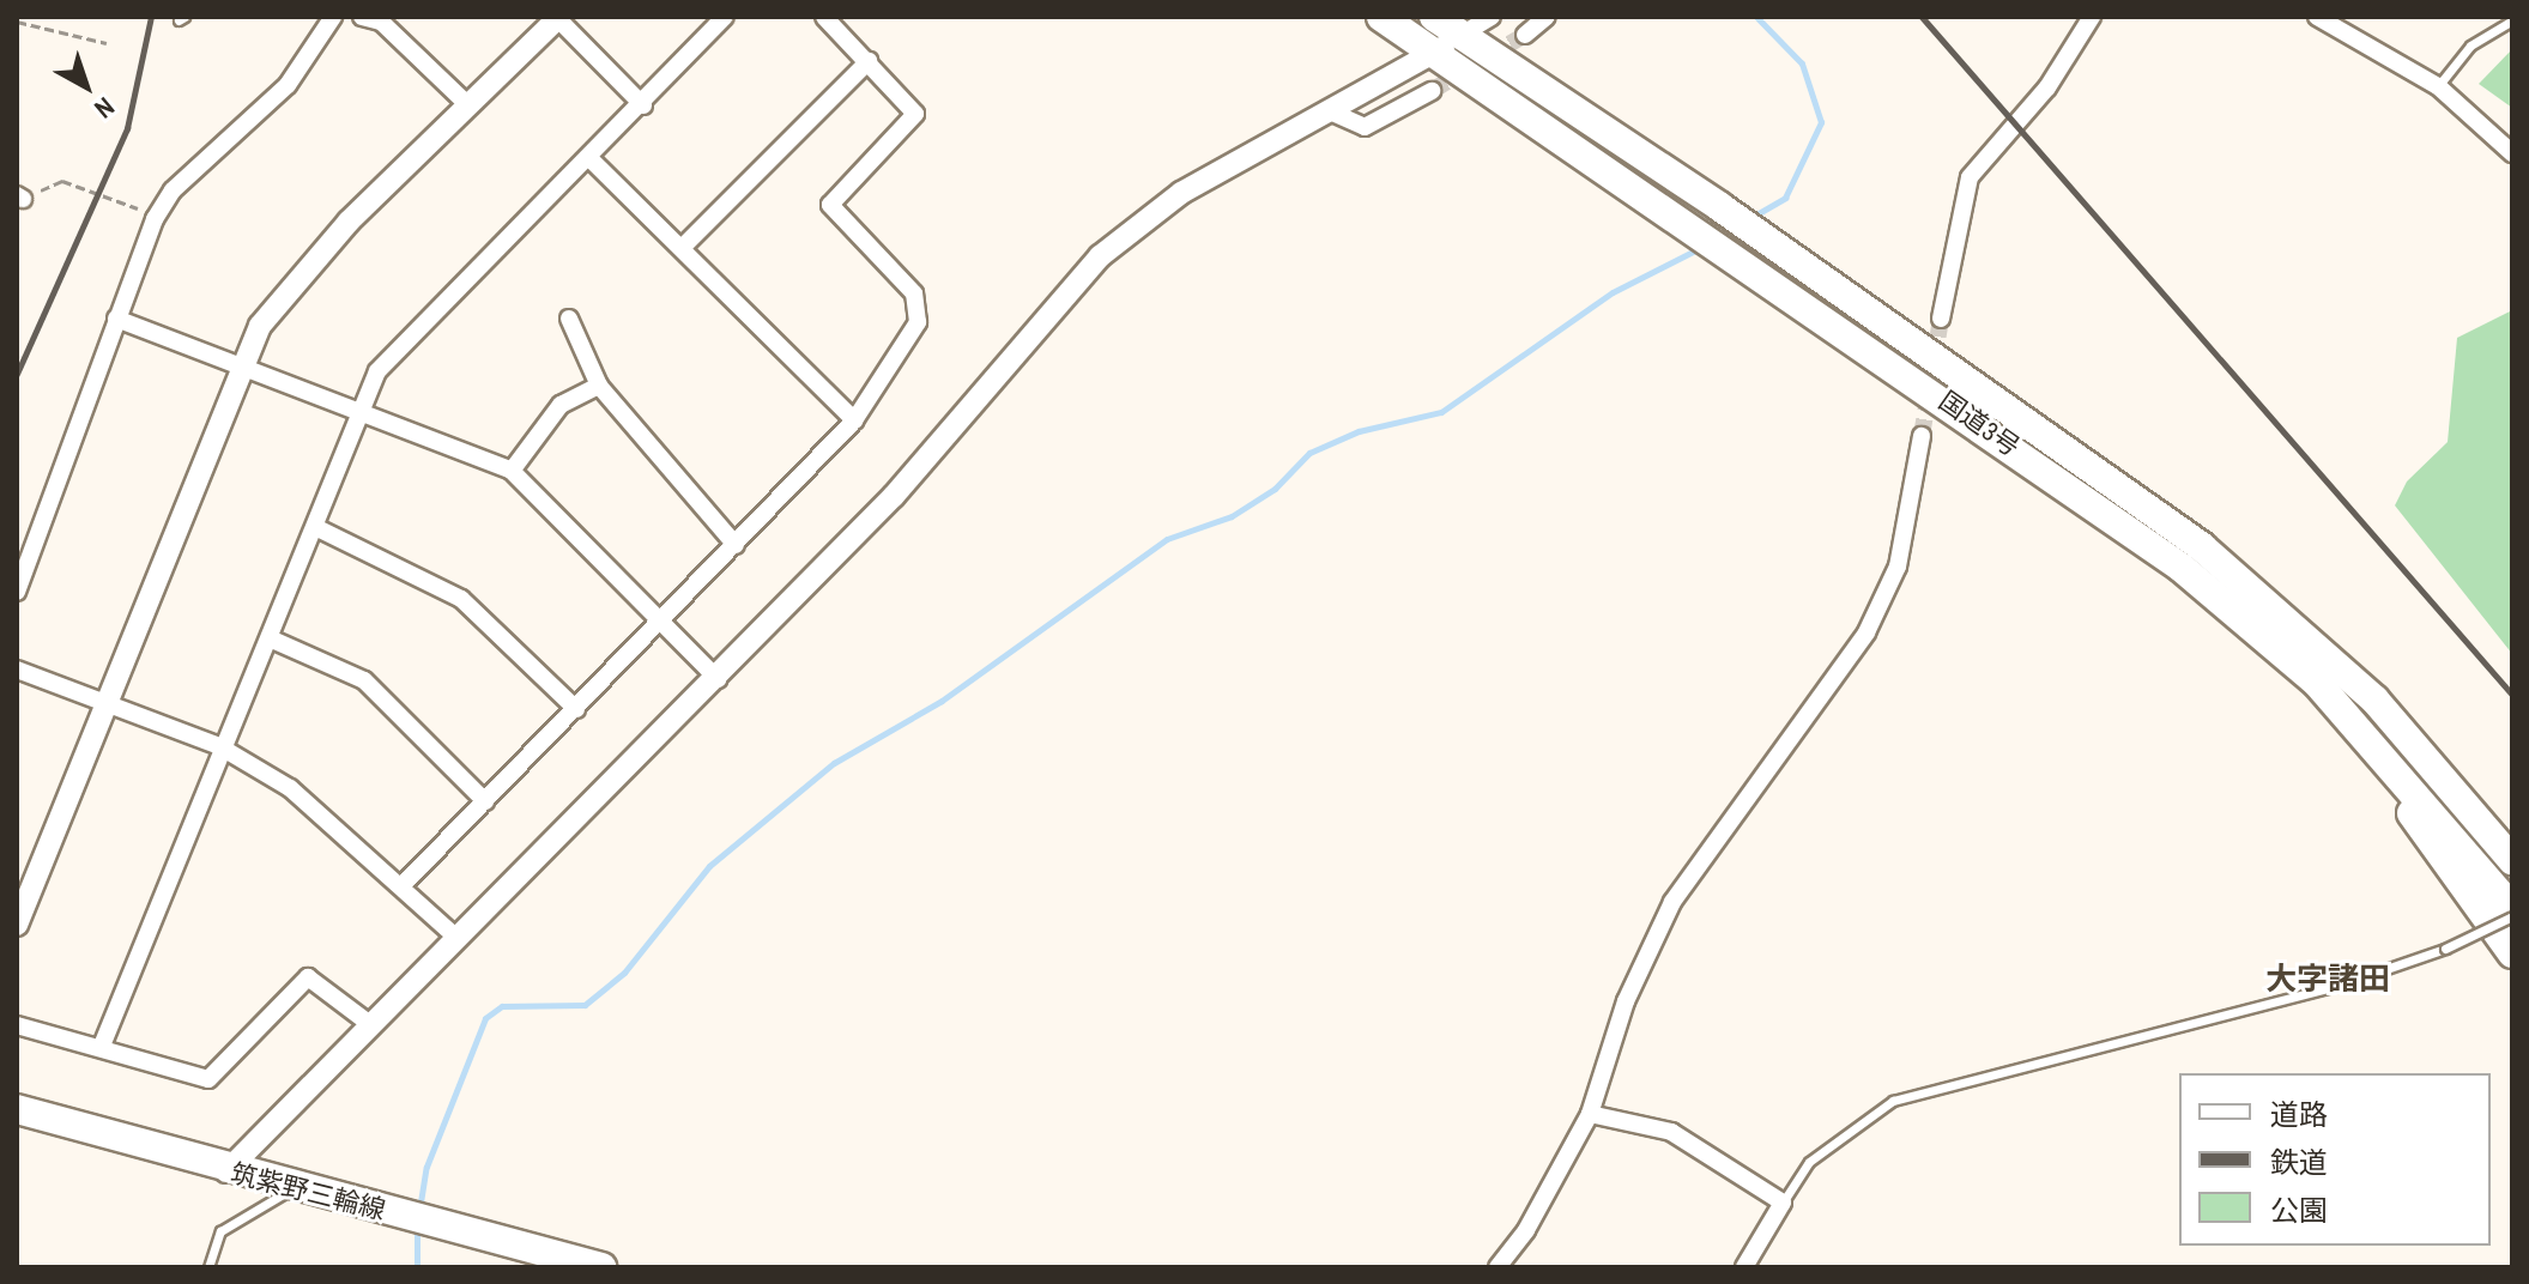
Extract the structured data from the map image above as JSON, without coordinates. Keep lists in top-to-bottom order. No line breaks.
{"streets":{"main road":["国道3号","筑紫野三輪線"]},"districts":["大字諸田"],"legend":["道路","鉄道","公園"],"north":"bottom right"}
